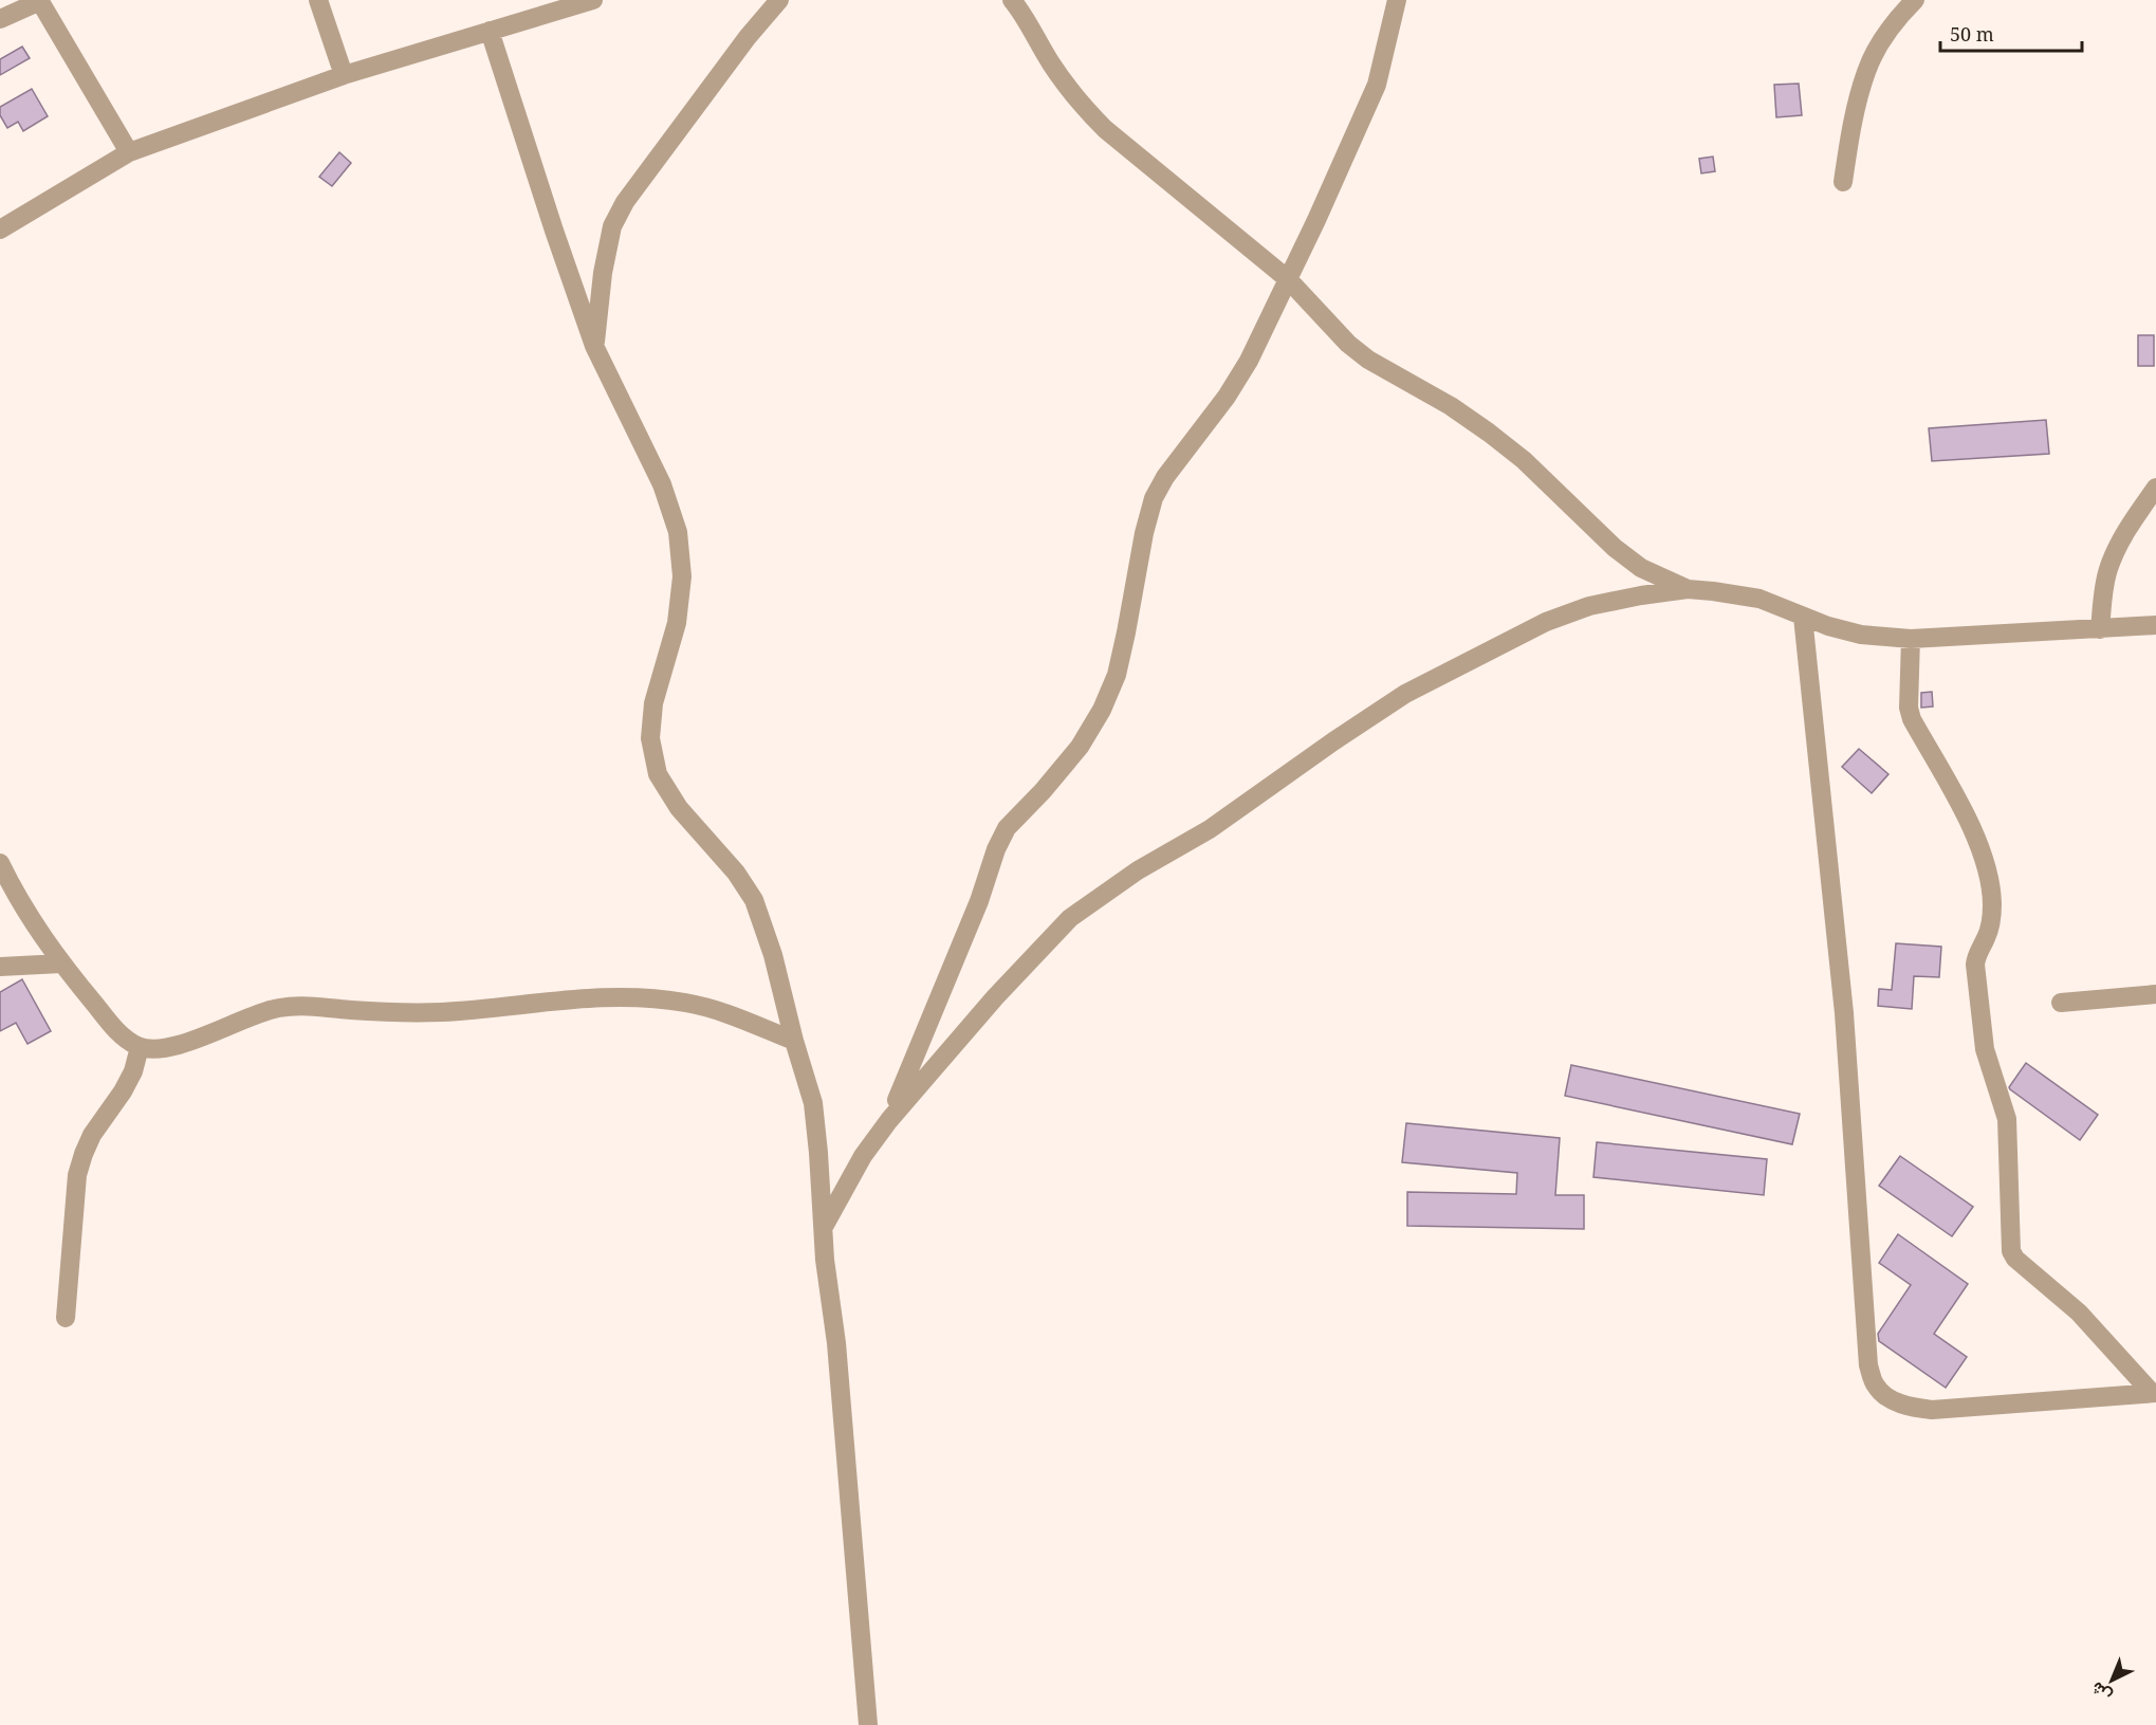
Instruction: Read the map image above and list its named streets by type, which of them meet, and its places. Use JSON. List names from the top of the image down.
{
  "scale_bar": "50 m",
  "north": "bottom left"
}
